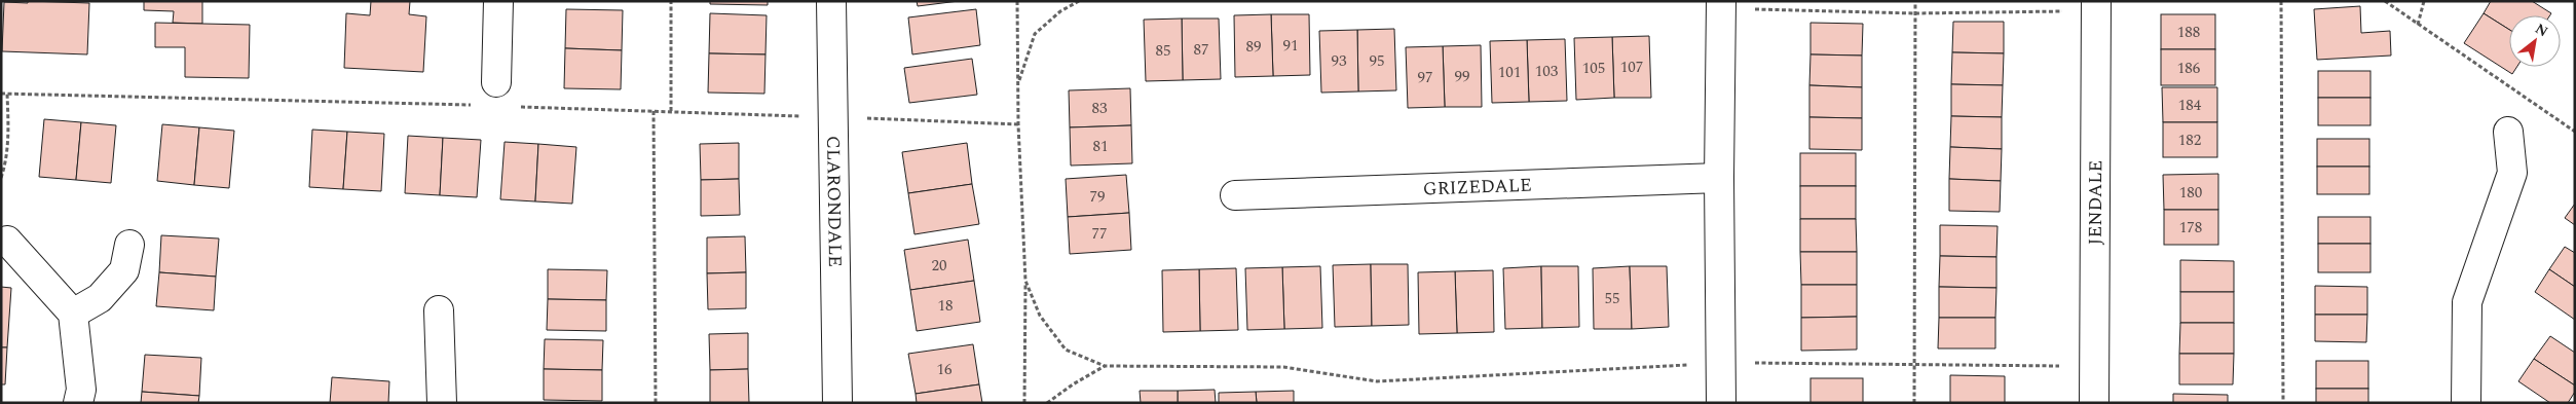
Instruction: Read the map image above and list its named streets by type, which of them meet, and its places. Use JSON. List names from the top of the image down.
{
  "streets": {
    "street": ["GRIZEDALE", "CLARONDALE", "JENDALE"]
  },
  "house_numbers": [
    "188",
    "91",
    "89",
    "87",
    "85",
    "93",
    "95",
    "107",
    "105",
    "186",
    "103",
    "101",
    "99",
    "97",
    "184",
    "83",
    "182",
    "81",
    "180",
    "79",
    "178",
    "77",
    "20",
    "55",
    "18",
    "16"
  ],
  "north": "top right"
}
